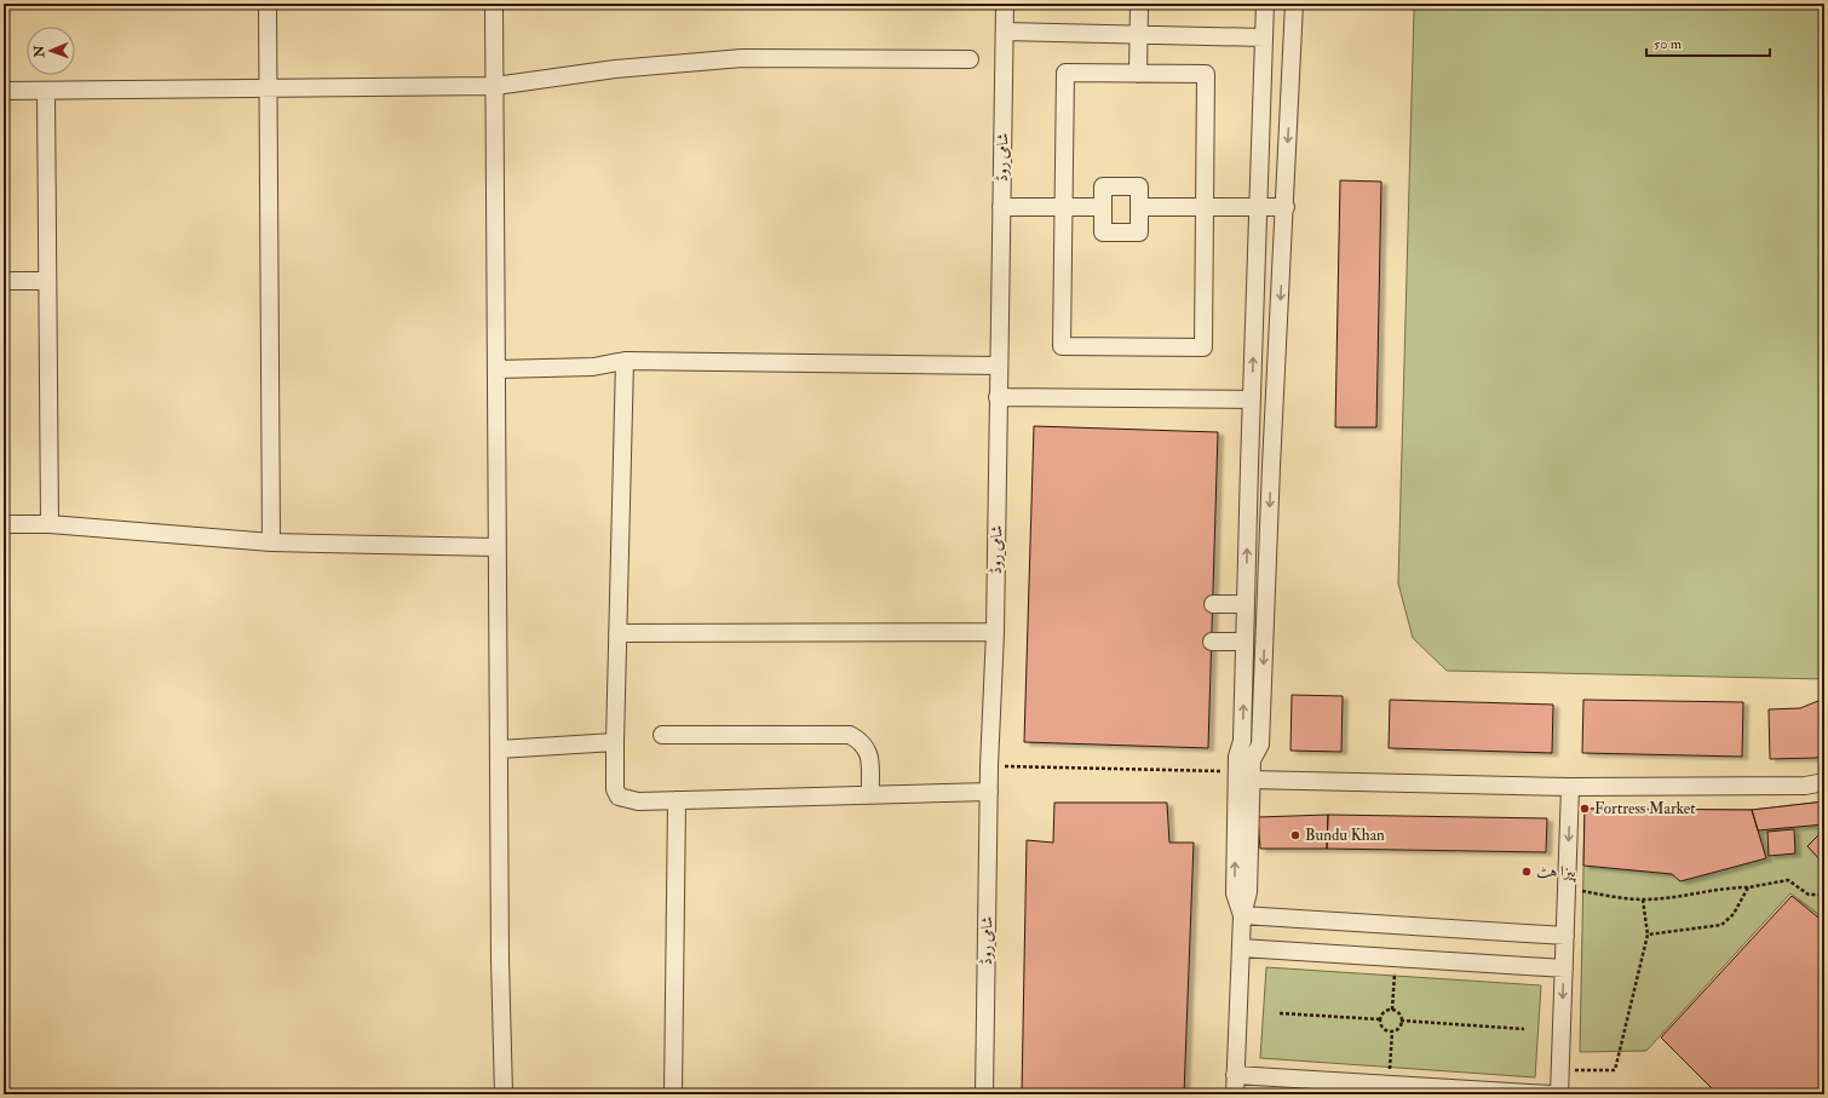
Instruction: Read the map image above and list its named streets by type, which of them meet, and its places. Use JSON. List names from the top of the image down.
{
  "streets": {
    "street": ["شامی روڈ"]
  },
  "places": ["Fortress Market", "Bundu Khan", "پیزا ہٹ"],
  "scale_bar": "50 m",
  "north": "left"
}
